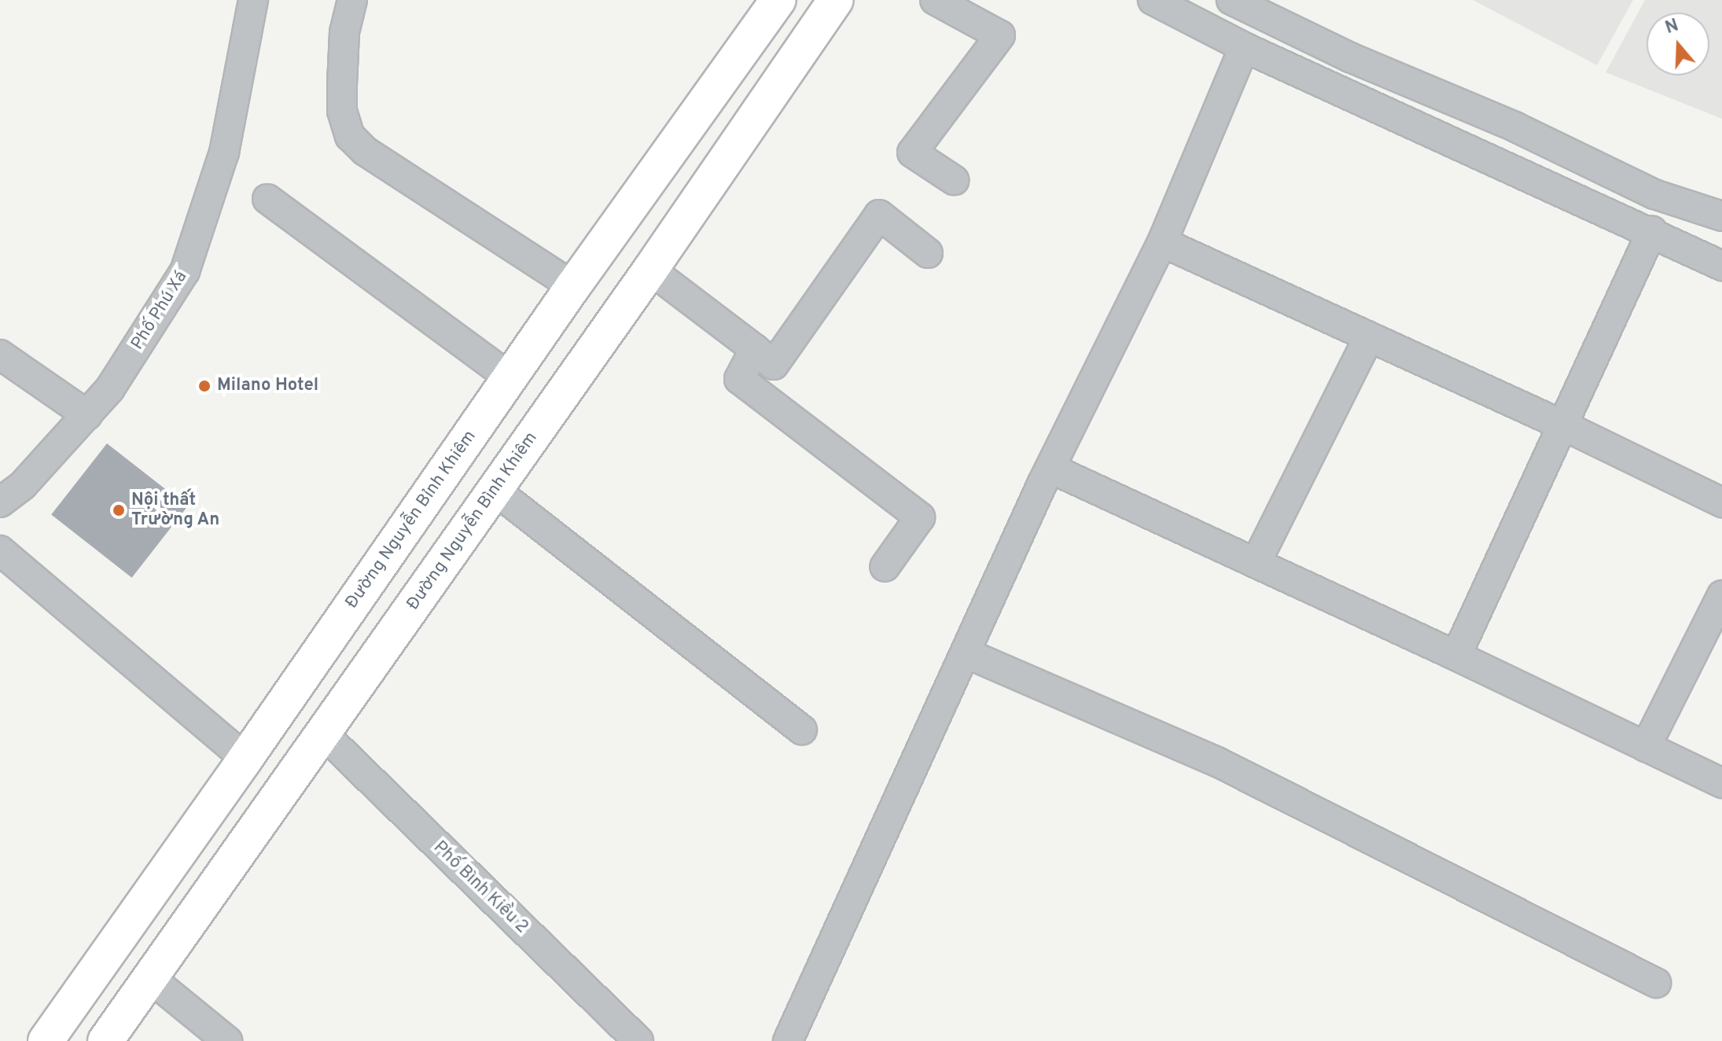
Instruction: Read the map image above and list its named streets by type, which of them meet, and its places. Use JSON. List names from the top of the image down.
{
  "streets": {
    "highway": ["Đường Nguyễn Bỉnh Khiêm", "Đường Nguyễn Bình Khiêm"],
    "street": ["Phố Phú Xá", "Phố Bình Kiều 2"]
  },
  "crossings": [
    ["Đường Nguyễn Bình Khiêm", "Phố Bình Kiều 2"]
  ],
  "places": ["Milano Hotel", "Nội thất Trường An"],
  "north": "top"
}
